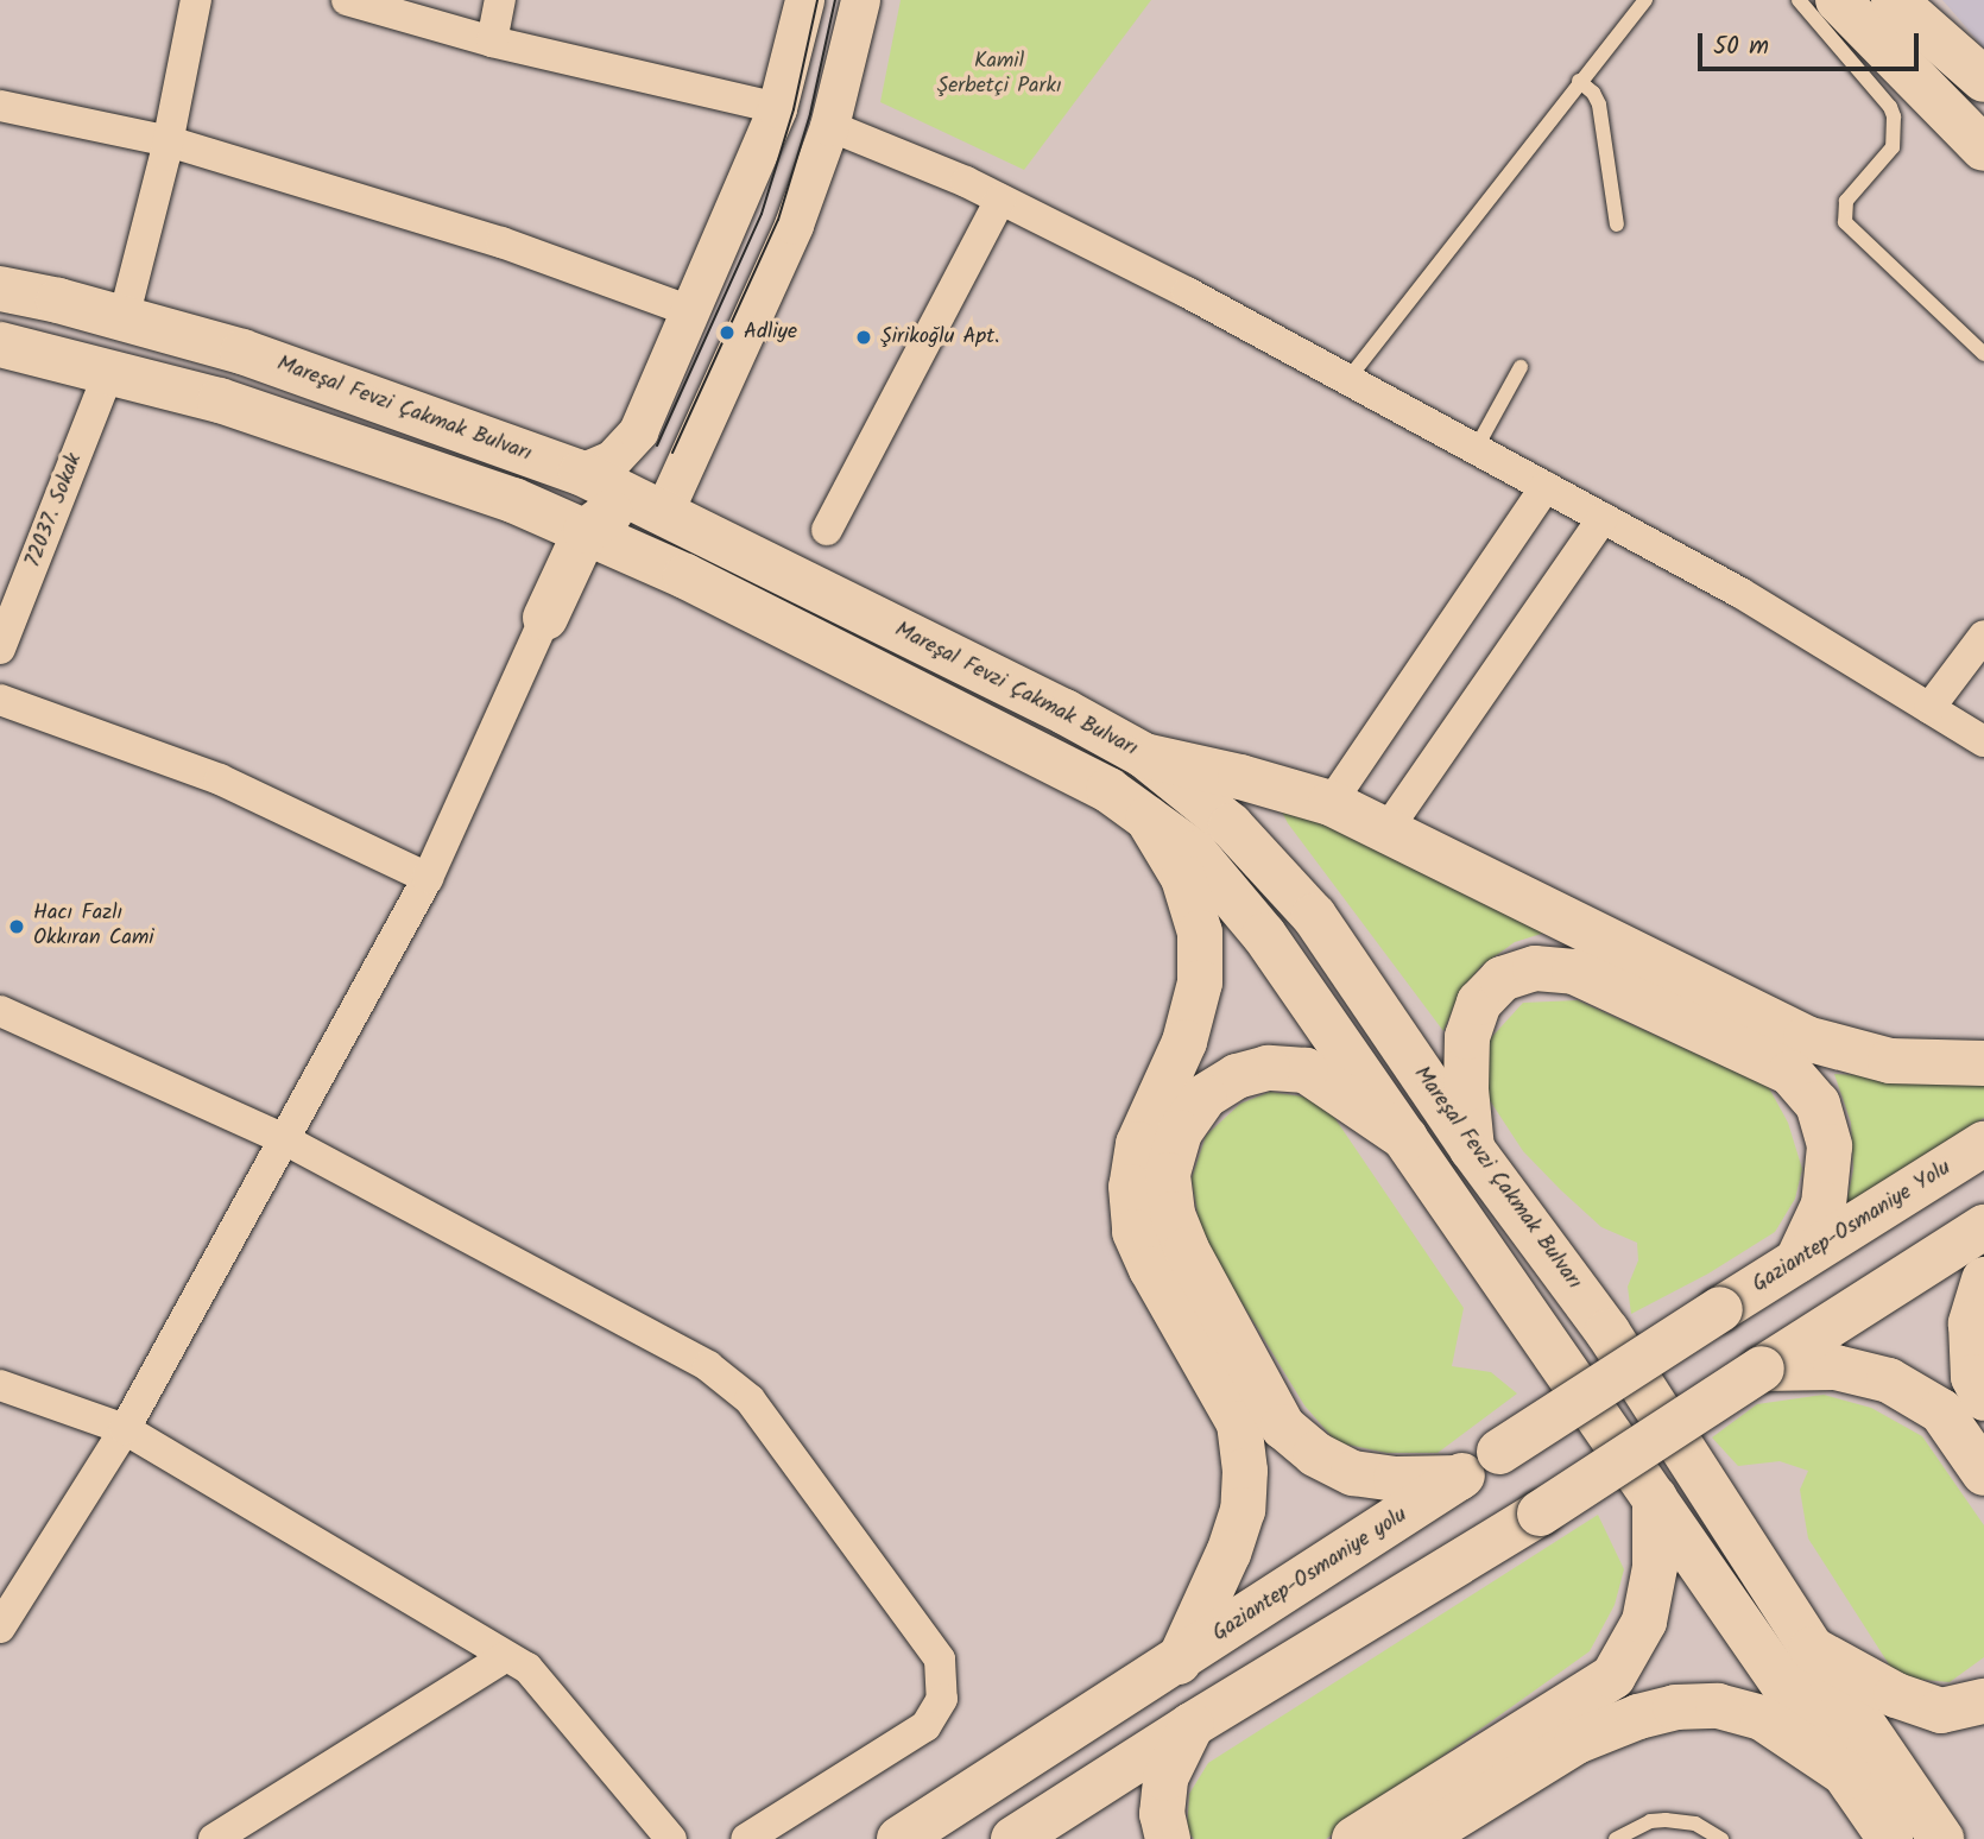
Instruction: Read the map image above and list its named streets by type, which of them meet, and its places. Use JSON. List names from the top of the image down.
{
  "streets": {
    "main road": ["Mareşal Fevzi Çakmak Bulvarı", "Gaziantep-Osmaniye Yolu", "Gaziantep-Osmaniye yolu"],
    "street": ["72037. Sokak"]
  },
  "crossings": [
    ["Gaziantep-Osmaniye Yolu", "Gaziantep-Osmaniye yolu"]
  ],
  "parks": ["Kamil Şerbetçi Parkı"],
  "places": ["Adliye", "Şirikoğlu Apt.", "Hacı Fazlı Okkıran Cami"],
  "scale_bar": "50 m"
}
